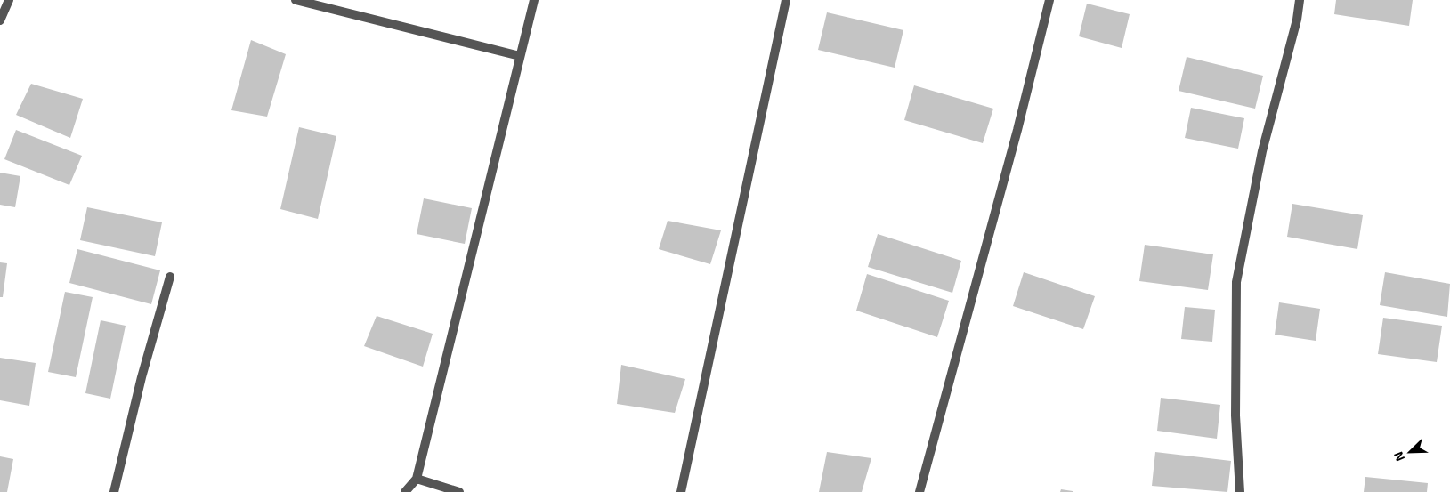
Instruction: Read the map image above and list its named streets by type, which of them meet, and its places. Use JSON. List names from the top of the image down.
{
  "north": "bottom left"
}
